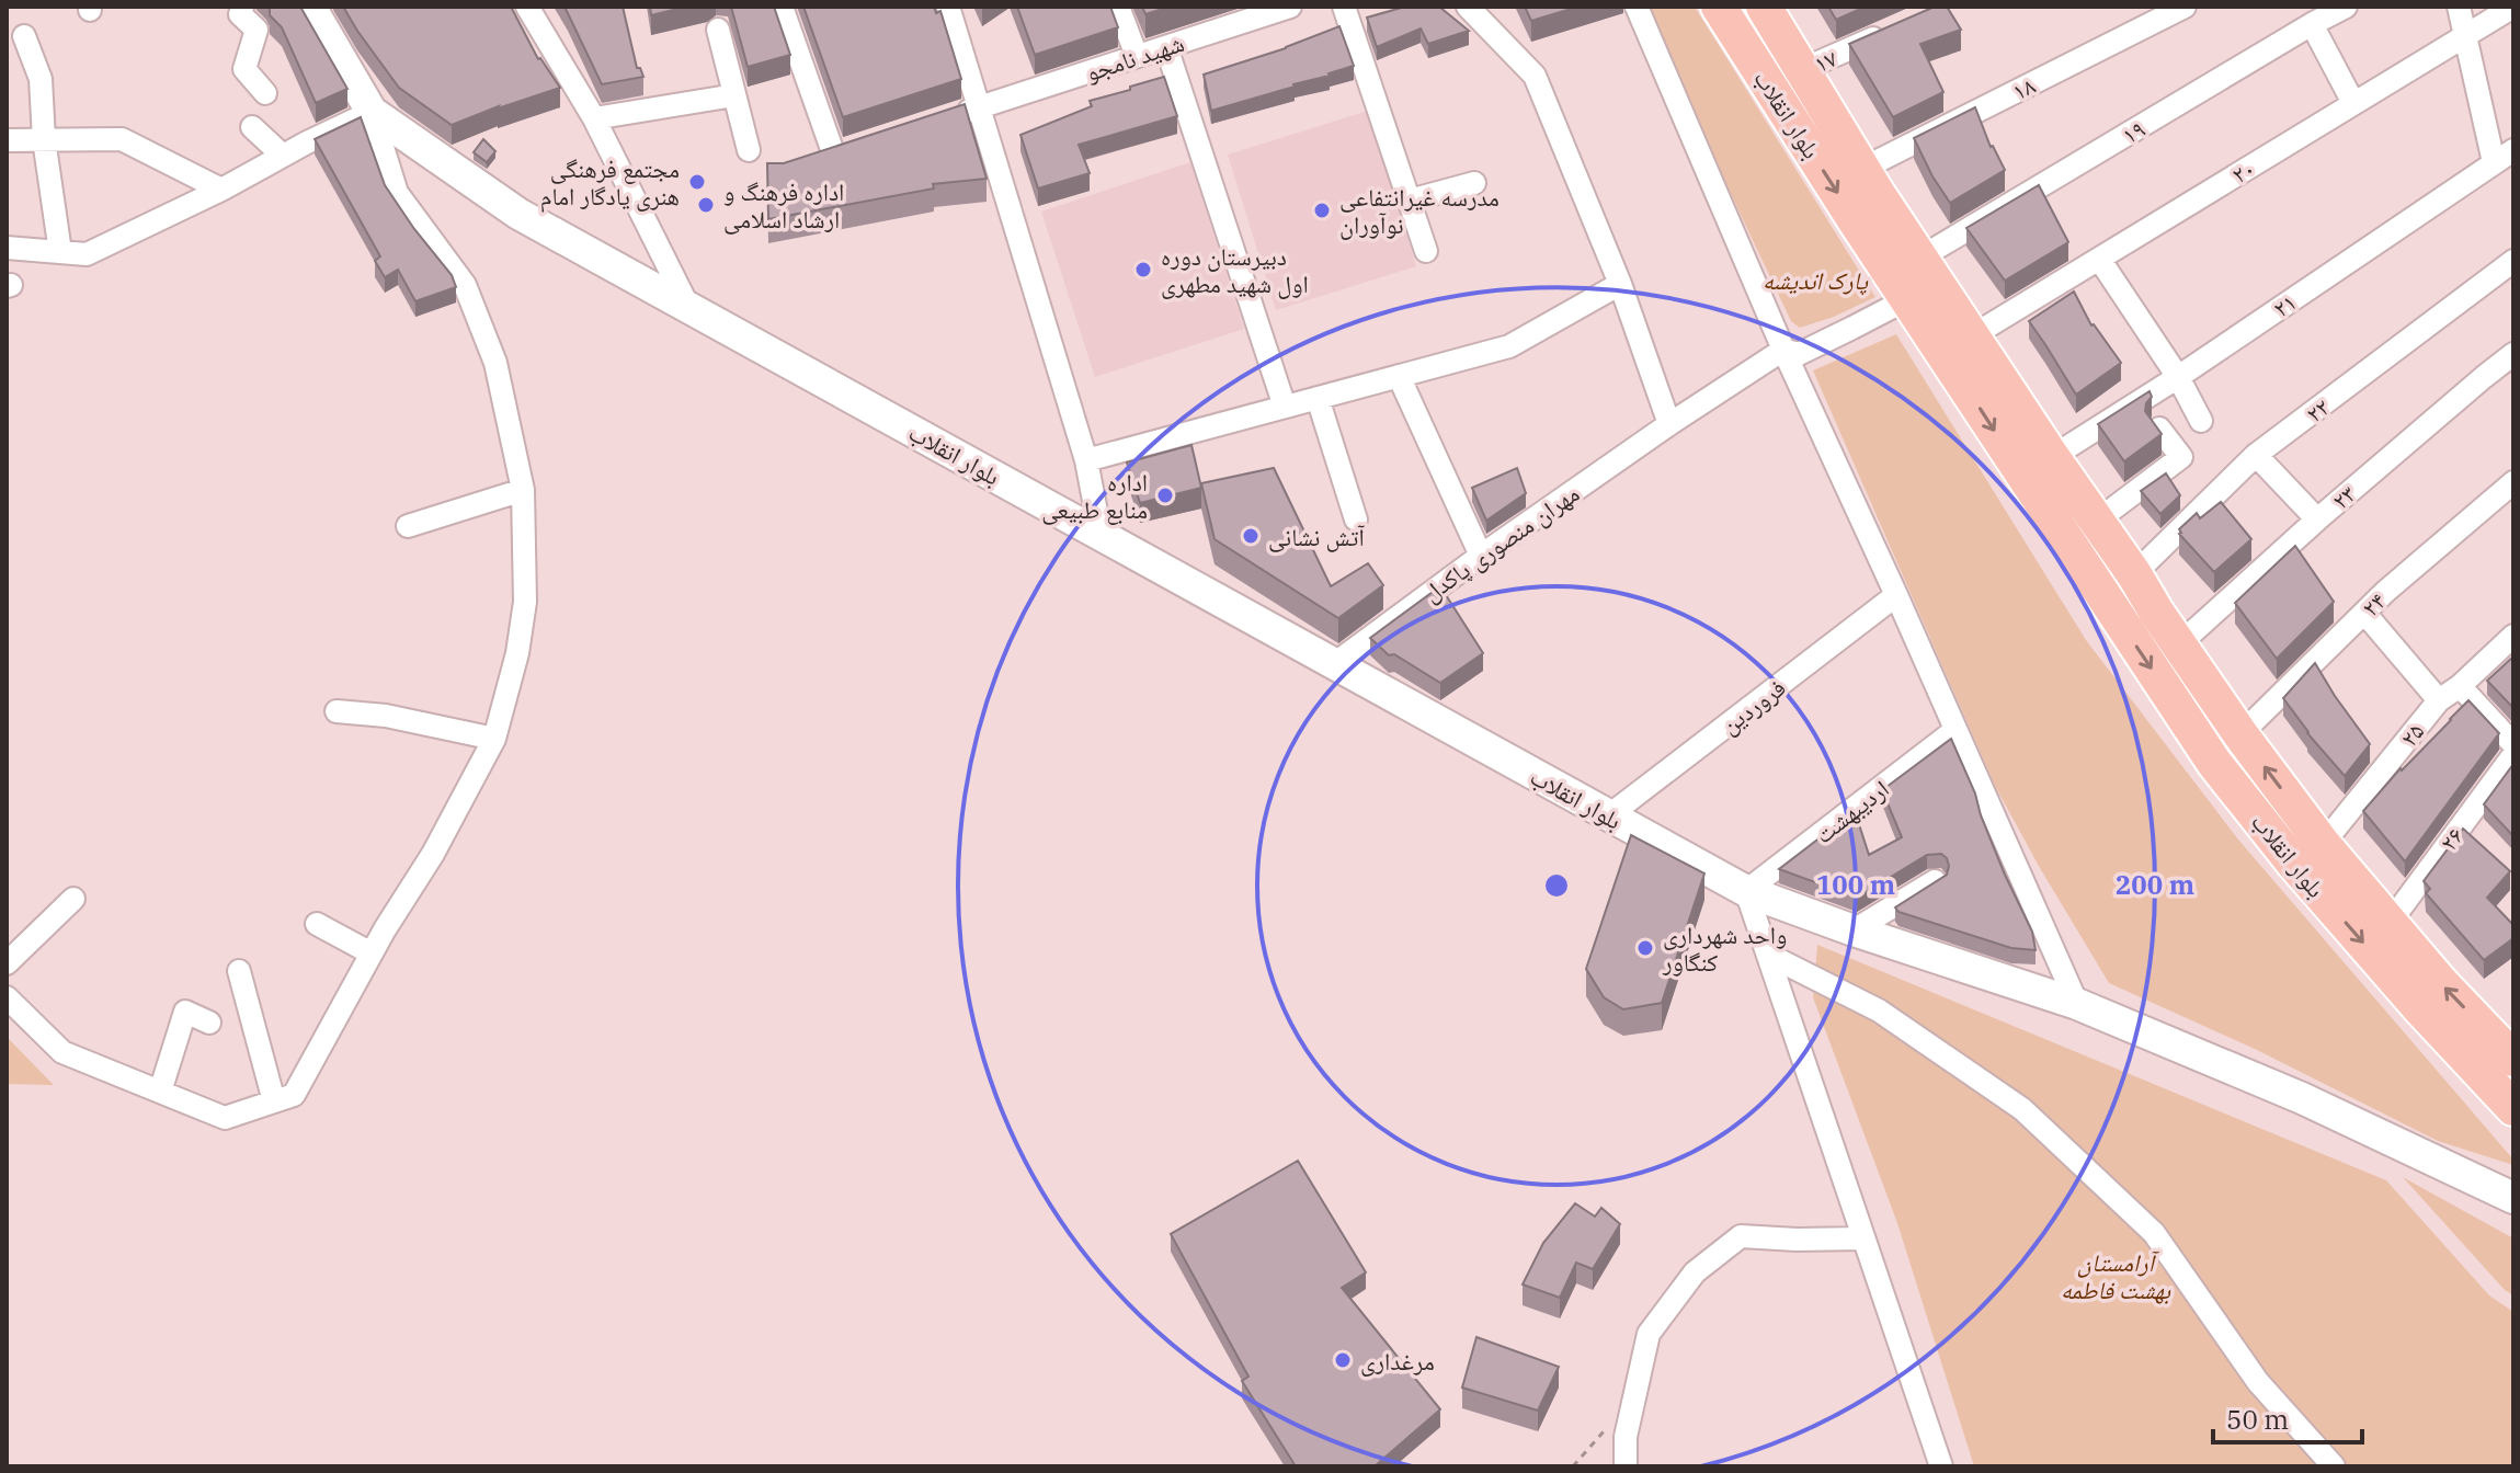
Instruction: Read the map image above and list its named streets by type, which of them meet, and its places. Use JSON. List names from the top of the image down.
{
  "streets": {
    "main road": ["بلوار انقلاب"],
    "street": [
      "شهید نامجو",
      "۱۷",
      "۱۸",
      "۱۹",
      "۲۰",
      "۲۱",
      "۲۲",
      "۲۳",
      "مهران منصوری پاکدل",
      "۲۴",
      "فروردین",
      "۲۵",
      "اردیبهشت",
      "۲۶"
    ]
  },
  "crossings": [
    ["۱۷", "بلوار انقلاب"],
    ["۱۸", "بلوار انقلاب"],
    ["بلوار انقلاب", "۱۹"],
    ["بلوار انقلاب", "۲۰"],
    ["بلوار انقلاب", "۲۱"],
    ["بلوار انقلاب", "۲۲"],
    ["بلوار انقلاب", "۲۳"],
    ["بلوار انقلاب", "مهران منصوری پاکدل"],
    ["بلوار انقلاب", "۲۴"],
    ["بلوار انقلاب", "فروردین"],
    ["بلوار انقلاب", "۲۵"],
    ["بلوار انقلاب", "اردیبهشت"],
    ["بلوار انقلاب", "۲۶"],
    ["۱۹", "مهران منصوری پاکدل"]
  ],
  "parks": ["پارک اندیشه", "آرامستان بهشت فاطمه"],
  "places": [
    "مجتمع فرهنگی هنری یادگار امام",
    "اداره فرهنگ و ارشاد اسلامی",
    "مدرسه غیرانتفاعی نوآوران",
    "دبیرستان دوره اول شهید مطهری",
    "اداره منابع طبیعی",
    "آتش نشانی",
    "واحد شهرداری کنگاور",
    "مرغداری"
  ],
  "scale_bar": "50 m",
  "rings": ["100 m", "200 m"]
}
